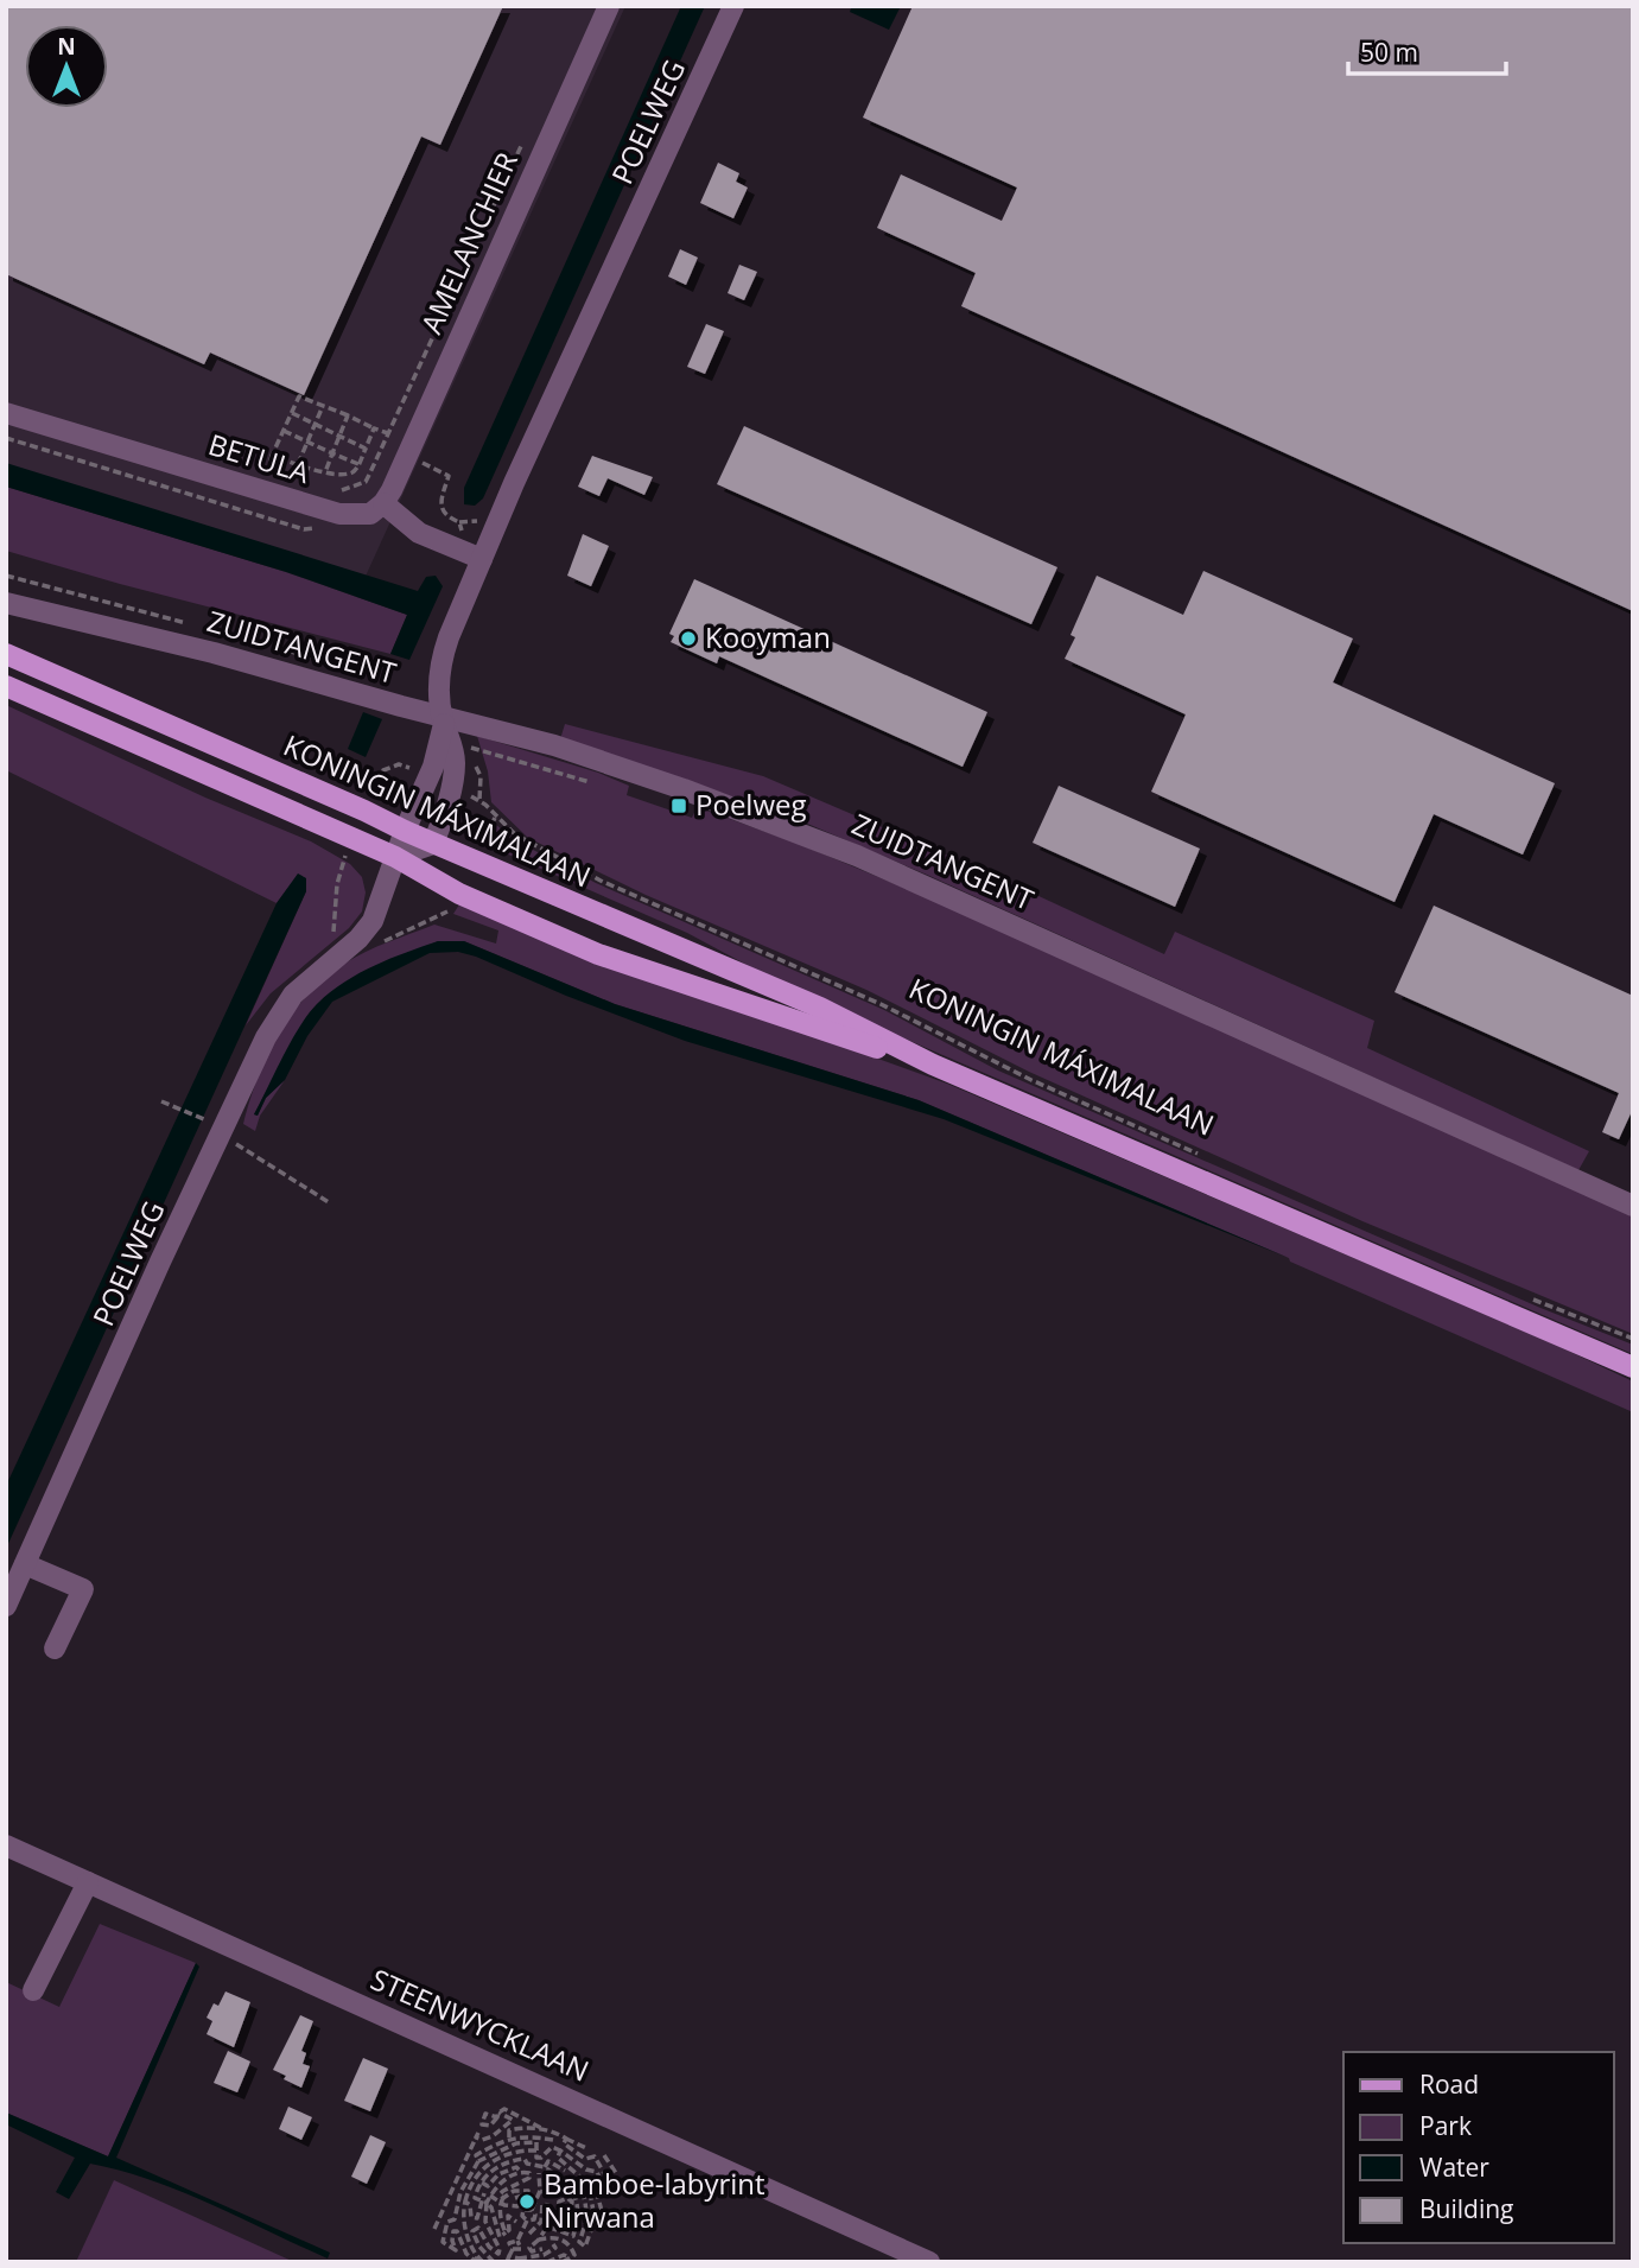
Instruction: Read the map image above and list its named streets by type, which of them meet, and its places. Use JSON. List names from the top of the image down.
{
  "streets": {
    "main road": ["KONINGIN MÁXIMALAAN"],
    "street": [
      "POELWEG",
      "AMELANCHIER",
      "BETULA",
      "ZUIDTANGENT",
      "STEENWYCKLAAN"
    ]
  },
  "crossings": [
    ["POELWEG", "ZUIDTANGENT"],
    ["POELWEG", "KONINGIN MÁXIMALAAN"],
    ["AMELANCHIER", "BETULA"]
  ],
  "places": {
    "other": ["Kooyman", "Bamboe-labyrint Nirwana"],
    "transit": ["Poelweg"]
  },
  "legend": [
    "Road",
    "Park",
    "Water",
    "Building"
  ],
  "scale_bar": "50 m",
  "north": "top"
}
